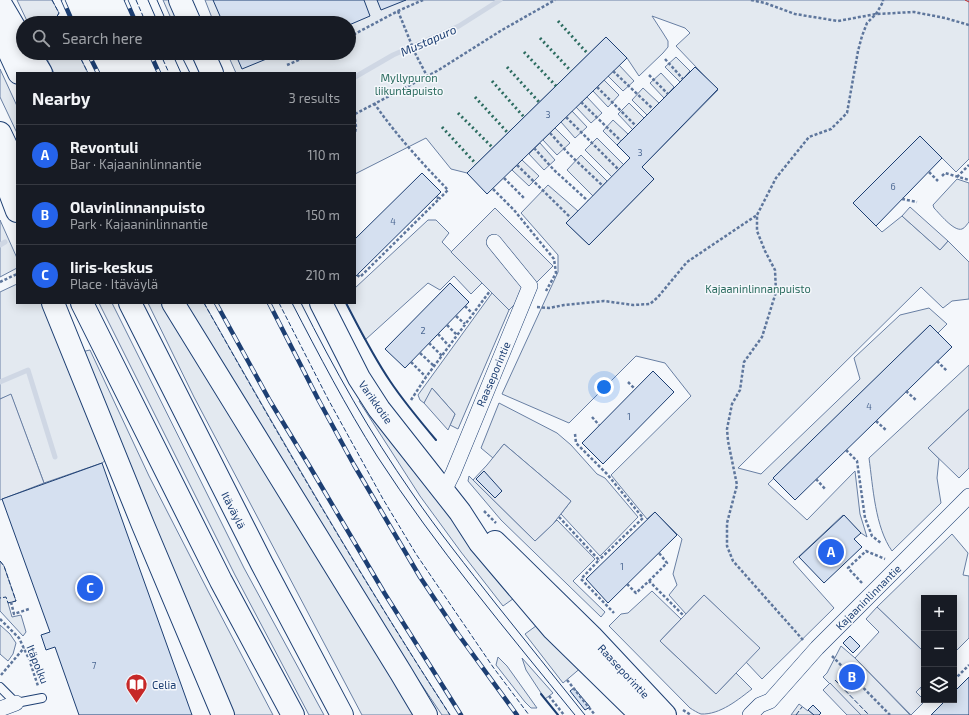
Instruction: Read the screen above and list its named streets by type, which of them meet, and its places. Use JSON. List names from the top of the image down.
{
  "streets": {
    "main road": ["Raaseporintie", "Varikkotie", "Itäväylä"],
    "street": ["Kajaaninlinnantie"],
    "path": ["Itäpolku"]
  },
  "crossings": [
    ["Raaseporintie", "Varikkotie"]
  ],
  "water": ["Mustapuro"],
  "parks": ["Myllypuron liikuntapuisto", "Kajaaninlinnanpuisto"],
  "places": {
    "library": ["Celia"]
  },
  "house_numbers": [
    "3",
    "3",
    "6",
    "4",
    "2",
    "4",
    "1",
    "1",
    "7"
  ],
  "page": {
    "search": "Search here",
    "heading": ["Nearby", "3 results"],
    "list": [
      {
        "mark": "A",
        "name": "Revontuli",
        "note": "Bar · Kajaaninlinnantie",
        "value": "110 m"
      },
      {
        "mark": "B",
        "name": "Olavinlinnanpuisto",
        "note": "Park · Kajaaninlinnantie",
        "value": "150 m"
      },
      {
        "mark": "C",
        "name": "Iiris-keskus",
        "note": "Place · Itäväylä",
        "value": "210 m"
      }
    ],
    "pins": ["A", "C", "B"],
    "map_buttons": ["+", "−"]
  }
}
